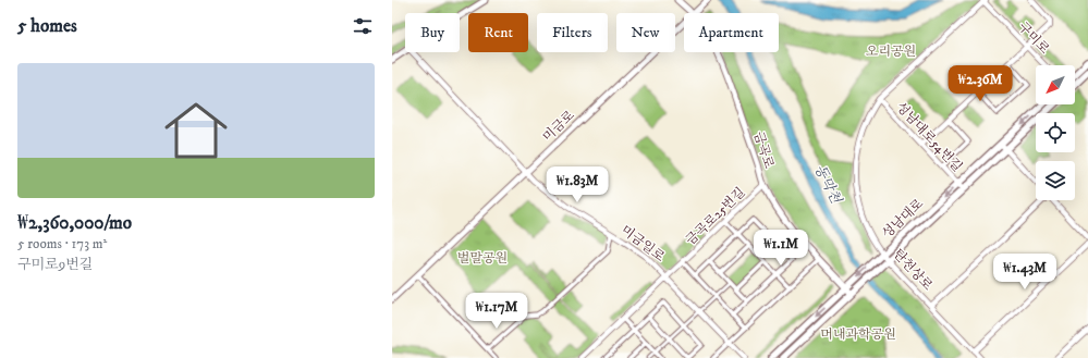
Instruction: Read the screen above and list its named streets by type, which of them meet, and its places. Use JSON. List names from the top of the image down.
{
  "streets": {
    "main road": ["미금로", "금곡로", "성남대로"],
    "street": [
      "구미로",
      "성남대로54번길",
      "금곡로25번길",
      "미금일로",
      "탄천상로"
    ]
  },
  "crossings": [
    ["구미로", "탄천상로"],
    ["미금로", "미금일로"],
    ["성남대로54번길", "성남대로"],
    ["성남대로54번길", "탄천상로"],
    ["금곡로", "금곡로25번길"],
    ["금곡로", "성남대로"],
    ["금곡로25번길", "미금일로"],
    ["성남대로", "탄천상로"]
  ],
  "water": ["동막천"],
  "parks": ["오리공원", "벌말공원", "머내과학공원"],
  "north": "bottom left",
  "page": {
    "heading": "5 homes",
    "chip": [
      "Buy",
      "Rent",
      "Filters",
      "New",
      "Apartment"
    ],
    "list": [
      {
        "name": "₩2,360,000/mo",
        "note": "5 rooms · 173 m² · 구미로9번길"
      }
    ],
    "price": [
      "₩2.36M",
      "₩1.83M",
      "₩1.1M",
      "₩1.43M",
      "₩1.17M"
    ]
  }
}
